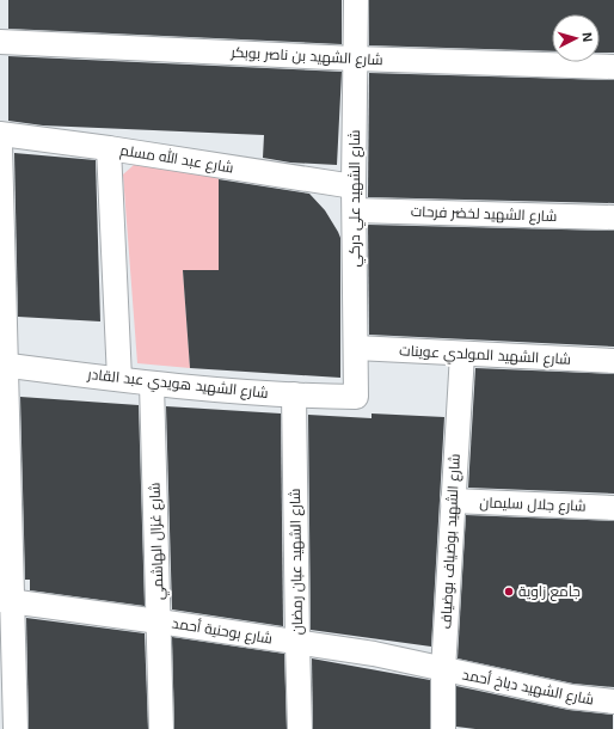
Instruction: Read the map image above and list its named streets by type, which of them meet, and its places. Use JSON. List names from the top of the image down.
{
  "streets": {
    "street": [
      "شارع الشهيد بن ناصر بوبكر",
      "شارع عبد الله مسلم",
      "شارع الشهيد علي دركي",
      "شارع الشهيد لخضر فرحات",
      "شارع الشهيد المولدي عوينات",
      "شارع الشهيد هويدي عبد القادر",
      "شارع جلال سليمان",
      "شارع غزال الهاشمي",
      "شارع الشهيد بوضياف بوضياف",
      "شارع الشهيد عبان رمضان",
      "شارع بوحنية أحمد",
      "شارع الشهيد دباخ أحمد"
    ]
  },
  "crossings": [
    ["شارع الشهيد بن ناصر بوبكر", "شارع الشهيد علي دركي"],
    ["شارع عبد الله مسلم", "شارع الشهيد علي دركي"],
    ["شارع الشهيد علي دركي", "شارع الشهيد لخضر فرحات"],
    ["شارع الشهيد علي دركي", "شارع الشهيد المولدي عوينات"],
    ["شارع الشهيد علي دركي", "شارع الشهيد هويدي عبد القادر"],
    ["شارع الشهيد المولدي عوينات", "شارع الشهيد بوضياف بوضياف"],
    ["شارع الشهيد هويدي عبد القادر", "شارع غزال الهاشمي"],
    ["شارع الشهيد هويدي عبد القادر", "شارع الشهيد عبان رمضان"],
    ["شارع جلال سليمان", "شارع الشهيد بوضياف بوضياف"],
    ["شارع غزال الهاشمي", "شارع بوحنية أحمد"],
    ["شارع الشهيد بوضياف بوضياف", "شارع بوحنية أحمد"],
    ["شارع الشهيد بوضياف بوضياف", "شارع الشهيد دباخ أحمد"],
    ["شارع الشهيد عبان رمضان", "شارع بوحنية أحمد"],
    ["شارع بوحنية أحمد", "شارع الشهيد دباخ أحمد"]
  ],
  "places": ["جامع زاوية"],
  "north": "right"
}
